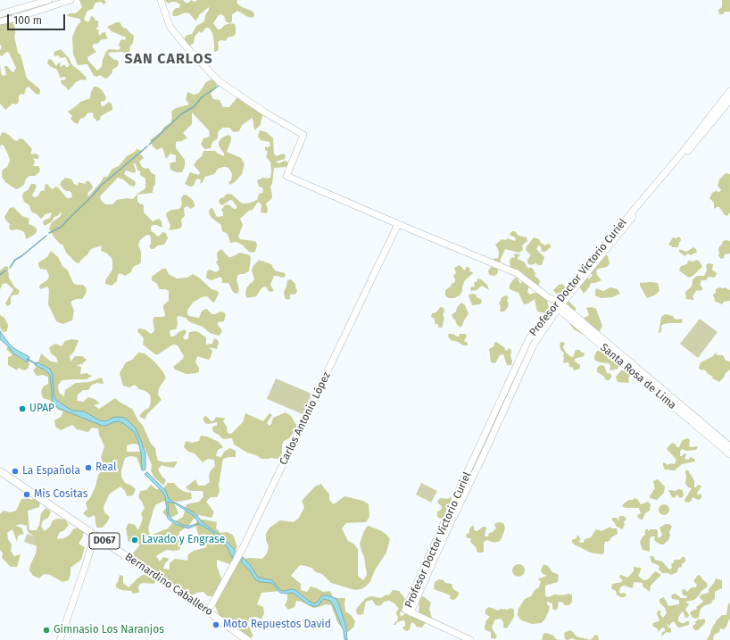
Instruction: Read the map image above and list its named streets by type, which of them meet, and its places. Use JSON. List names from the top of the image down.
{
  "streets": {
    "main road": ["D067", "Bernardino Caballero"],
    "street": ["Profesor Doctor Victorio Curiel", "Santa Rosa de Lima", "Carlos Antonio López"]
  },
  "crossings": [
    ["Profesor Doctor Victorio Curiel", "Santa Rosa de Lima"],
    ["Santa Rosa de Lima", "Carlos Antonio López"],
    ["Carlos Antonio López", "Bernardino Caballero"]
  ],
  "districts": ["SAN CARLOS"],
  "places": [
    "UPAP",
    "Real",
    "La Española",
    "Mis Cositas",
    "Lavado y Engrase",
    "Moto Repuestos David",
    "Gimnasio Los Naranjos"
  ],
  "scale_bar": "100 m"
}
